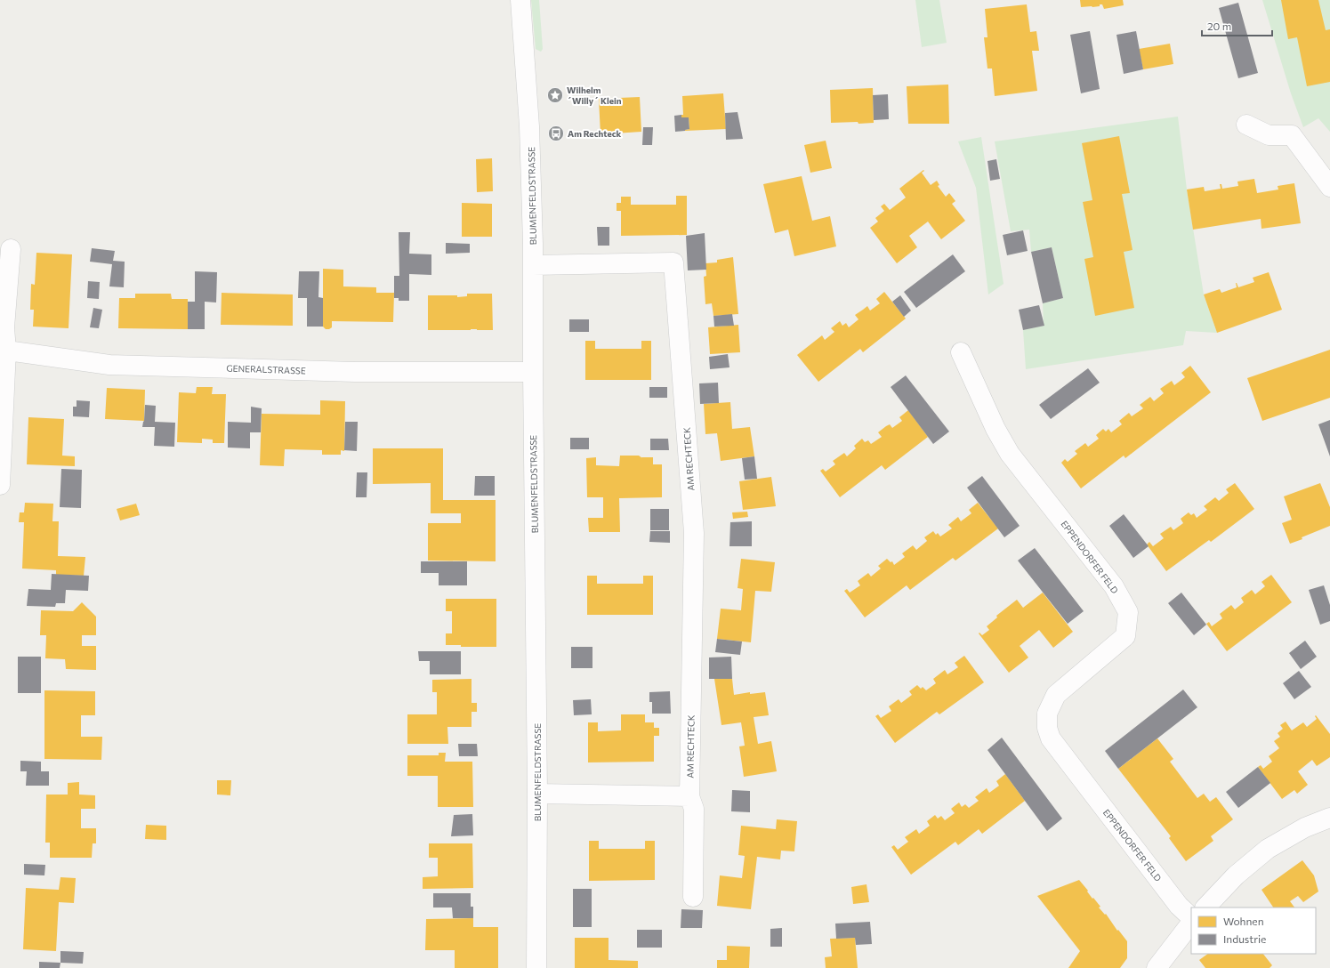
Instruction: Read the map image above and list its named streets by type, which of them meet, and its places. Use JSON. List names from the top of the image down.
{
  "streets": {
    "street": [
      "BLUMENFELDSTRASSE",
      "GENERALSTRASSE",
      "AM RECHTECK",
      "EPPENDORFER FELD"
    ]
  },
  "crossings": [
    ["BLUMENFELDSTRASSE", "GENERALSTRASSE"],
    ["BLUMENFELDSTRASSE", "AM RECHTECK"]
  ],
  "places": {
    "place": ["Wilhelm ´Willy´ Klein"],
    "bus stop": ["Am Rechteck"]
  },
  "legend": ["Wohnen", "Industrie"],
  "scale_bar": "20 m"
}
